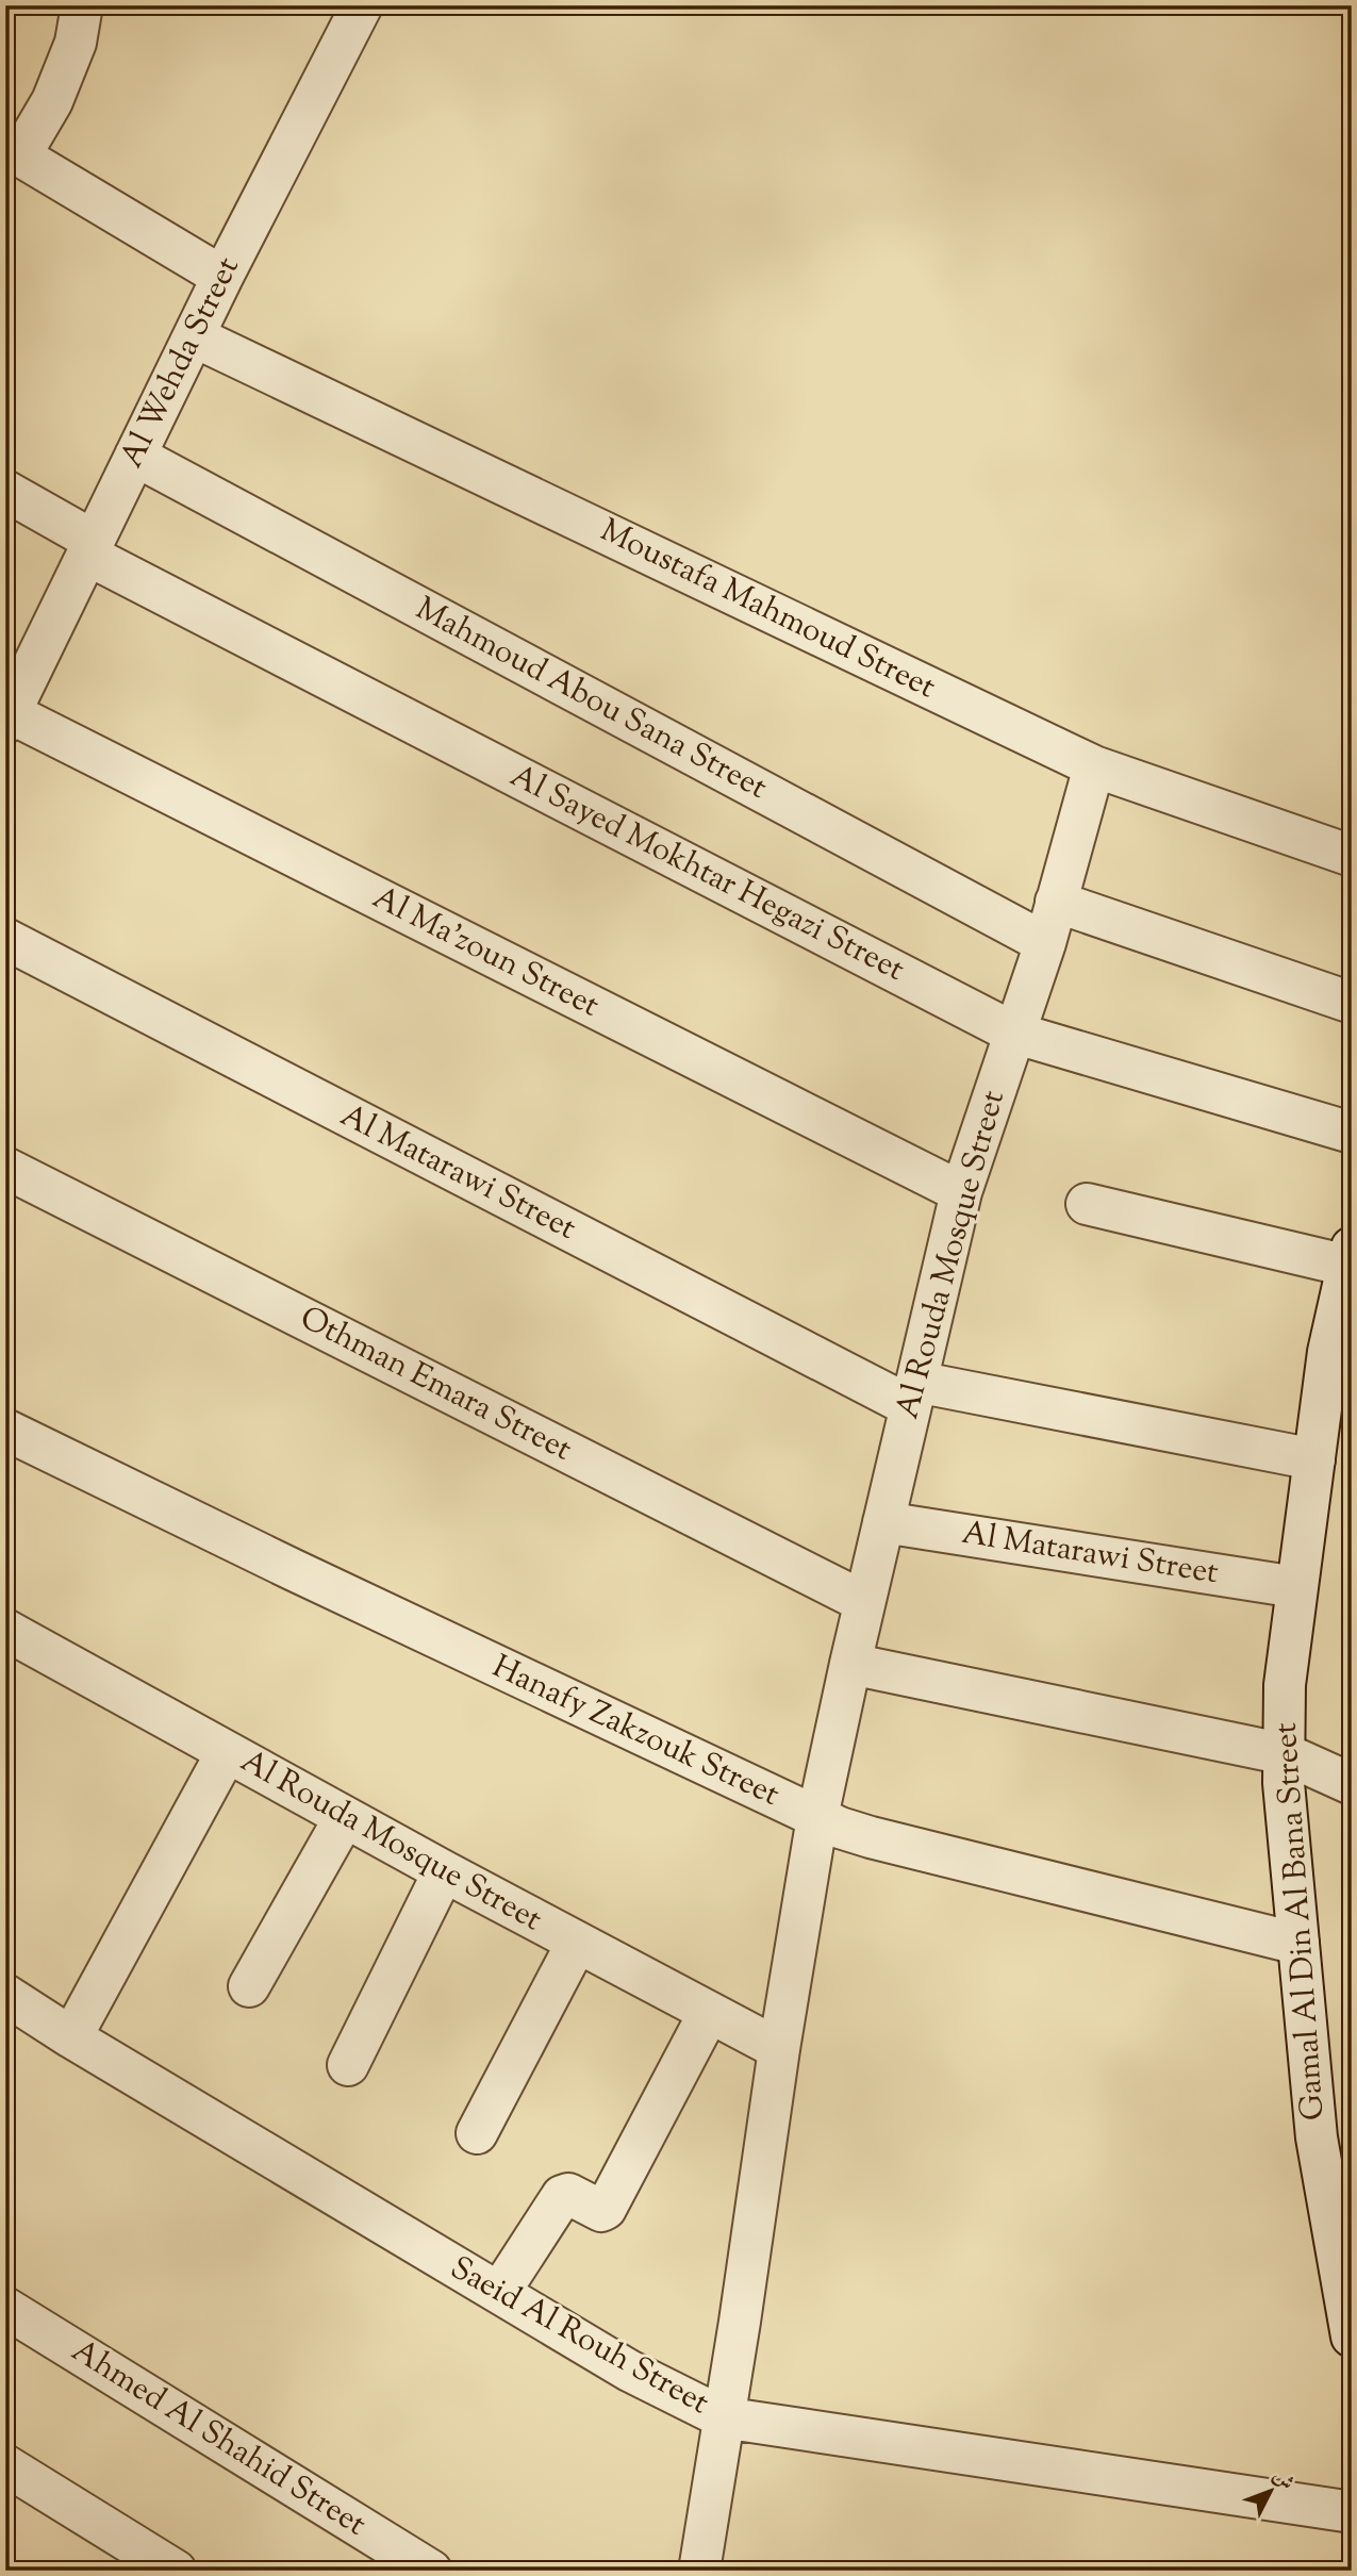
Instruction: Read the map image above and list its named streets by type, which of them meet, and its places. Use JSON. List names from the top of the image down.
{
  "streets": {
    "street": [
      "Al Wehda Street",
      "Moustafa Mahmoud Street",
      "Mahmoud Abou Sana Street",
      "Al Sayed Mokhtar Hegazi Street",
      "Al Ma'zoun Street",
      "Al Matarawi Street",
      "Al Rouda Mosque Street",
      "Othman Emara Street",
      "Hanafy Zakzouk Street",
      "Gamal Al Din Al Bana Street",
      "Saeid Al Rouh Street",
      "Ahmed Al Shahid Street"
    ]
  },
  "crossings": [
    ["Al Wehda Street", "Moustafa Mahmoud Street"],
    ["Al Wehda Street", "Mahmoud Abou Sana Street"],
    ["Al Wehda Street", "Al Sayed Mokhtar Hegazi Street"],
    ["Al Wehda Street", "Al Ma'zoun Street"],
    ["Moustafa Mahmoud Street", "Al Rouda Mosque Street"],
    ["Mahmoud Abou Sana Street", "Al Rouda Mosque Street"],
    ["Al Sayed Mokhtar Hegazi Street", "Al Rouda Mosque Street"],
    ["Al Ma'zoun Street", "Al Rouda Mosque Street"],
    ["Al Matarawi Street", "Al Rouda Mosque Street"],
    ["Al Matarawi Street", "Gamal Al Din Al Bana Street"],
    ["Al Rouda Mosque Street", "Othman Emara Street"],
    ["Al Rouda Mosque Street", "Hanafy Zakzouk Street"],
    ["Al Rouda Mosque Street", "Saeid Al Rouh Street"],
    ["Hanafy Zakzouk Street", "Gamal Al Din Al Bana Street"]
  ],
  "north": "top right"
}
